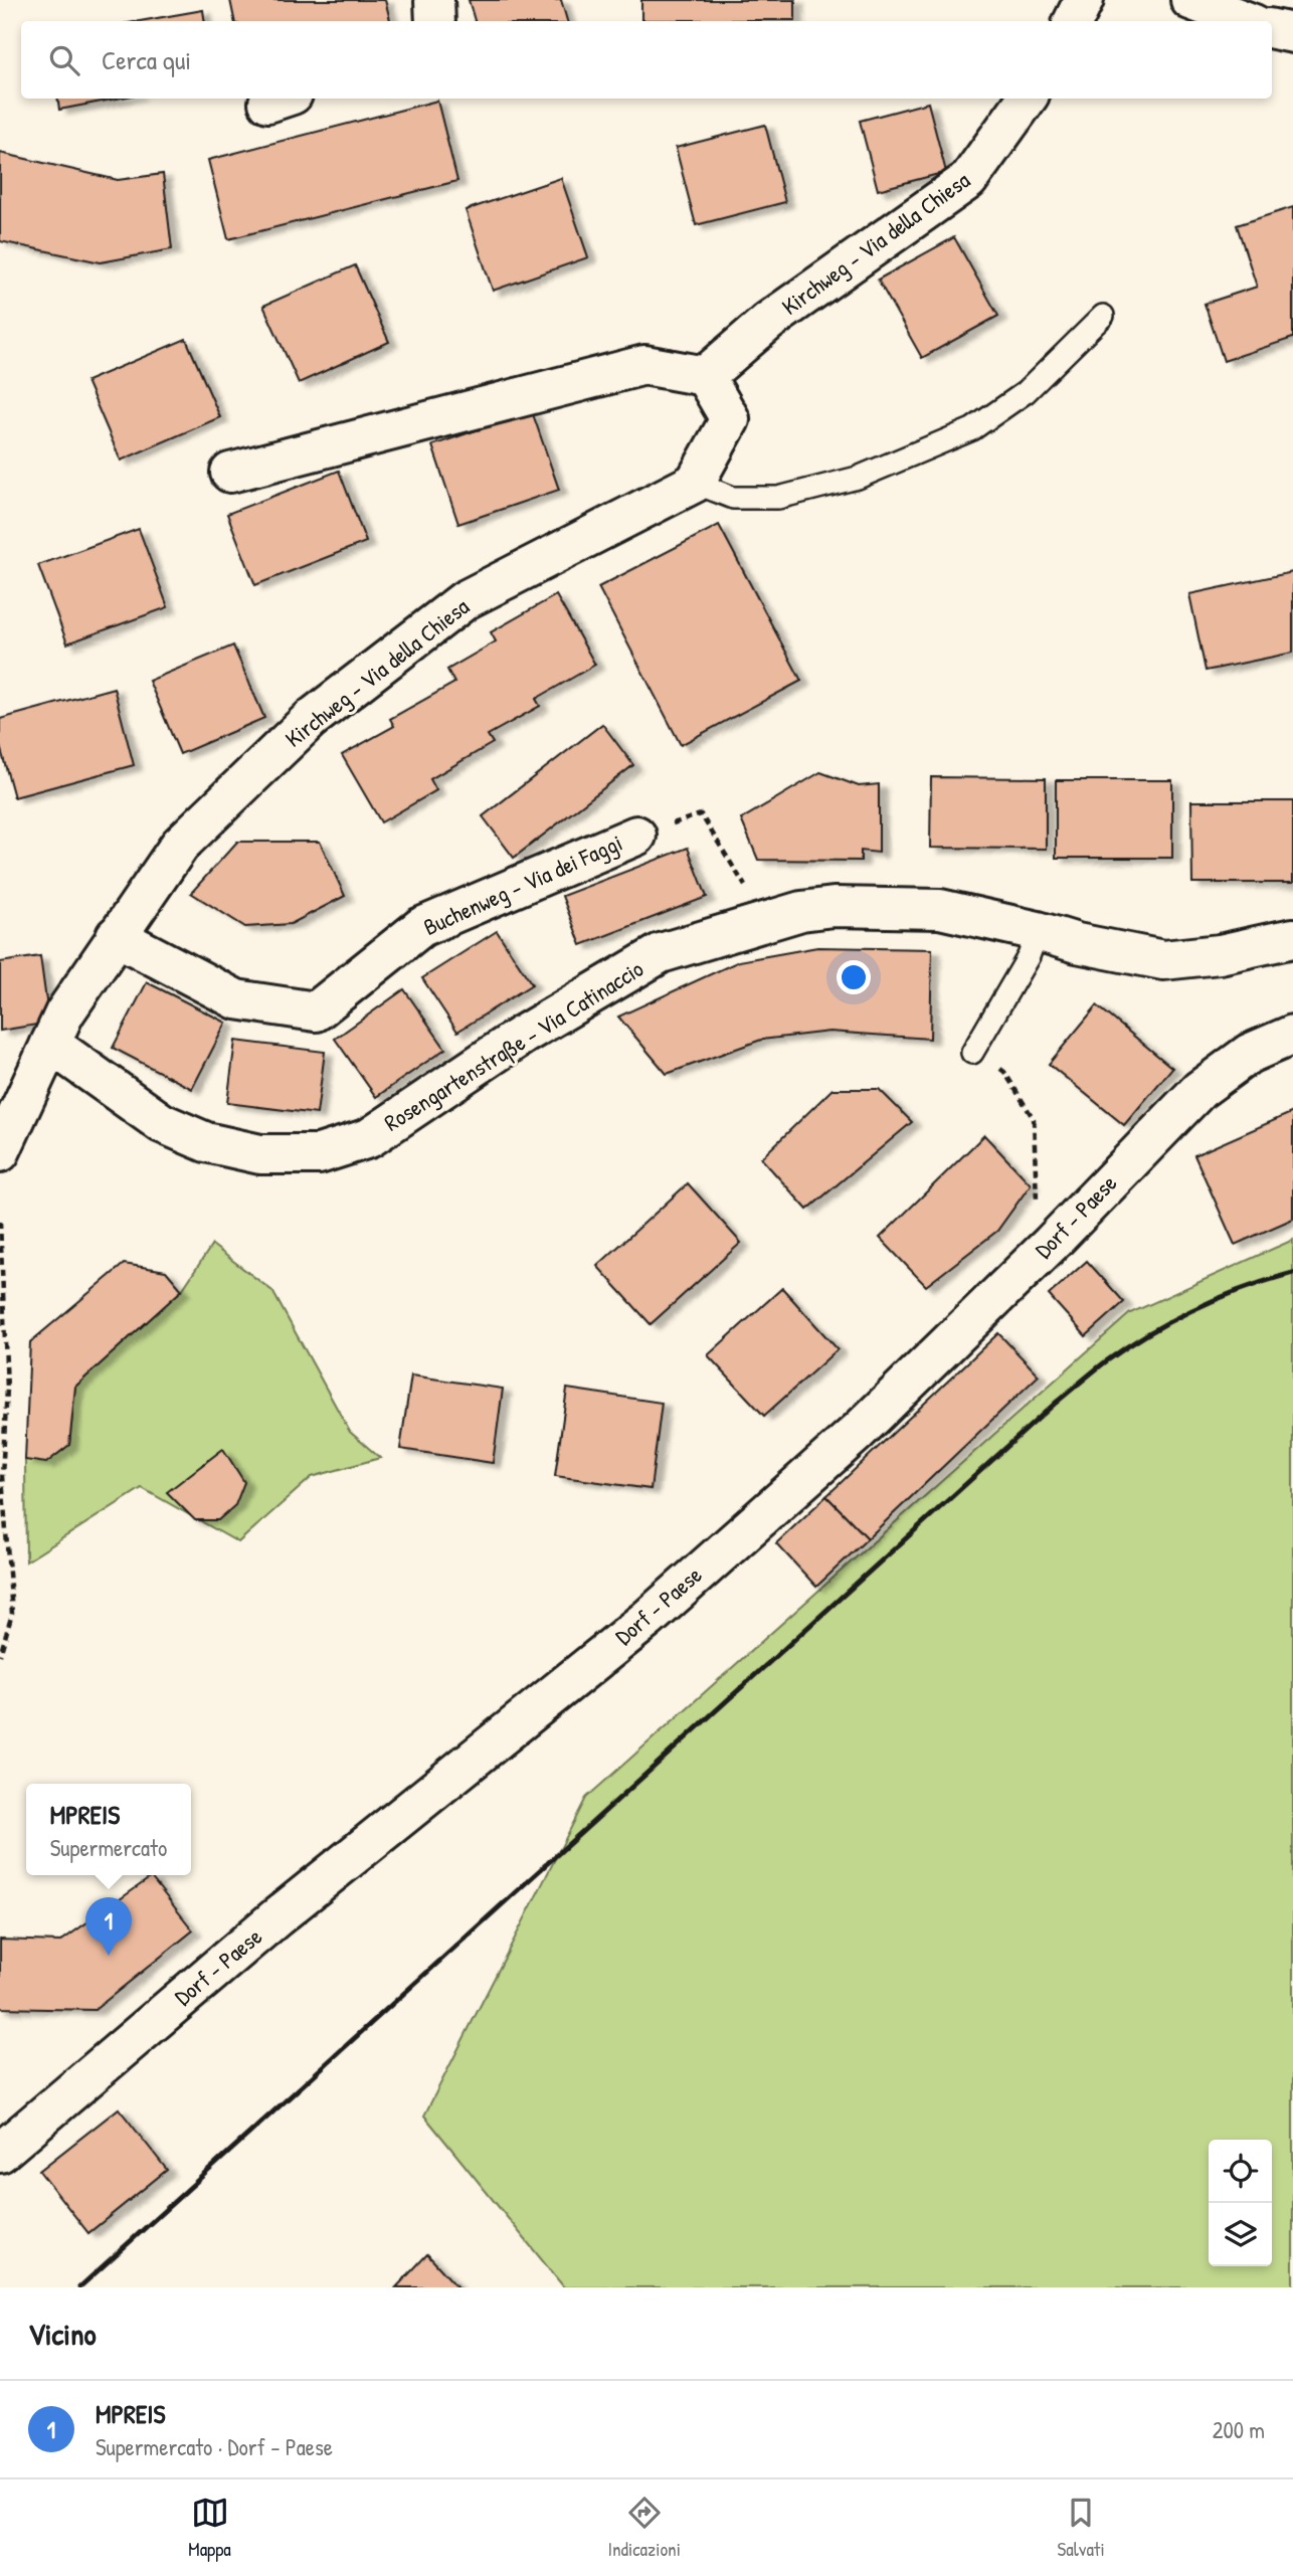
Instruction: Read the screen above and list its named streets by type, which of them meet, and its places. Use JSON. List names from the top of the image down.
{
  "streets": {
    "street": [
      "Kirchweg - Via della Chiesa",
      "Buchenweg - Via dei Faggi",
      "Rosengartenstraße - Via Catinaccio",
      "Dorf - Paese"
    ]
  },
  "crossings": [
    ["Kirchweg - Via della Chiesa", "Buchenweg - Via dei Faggi"],
    ["Kirchweg - Via della Chiesa", "Rosengartenstraße - Via Catinaccio"]
  ],
  "page": {
    "search": "Cerca qui",
    "popup": ["MPREIS", "Supermercato"],
    "pins": "1",
    "heading": "Vicino",
    "list": [
      {
        "mark": "1",
        "name": "MPREIS",
        "note": "Supermercato · Dorf - Paese",
        "value": "200 m"
      }
    ],
    "nav": ["Mappa", "Indicazioni", "Salvati"]
  }
}
